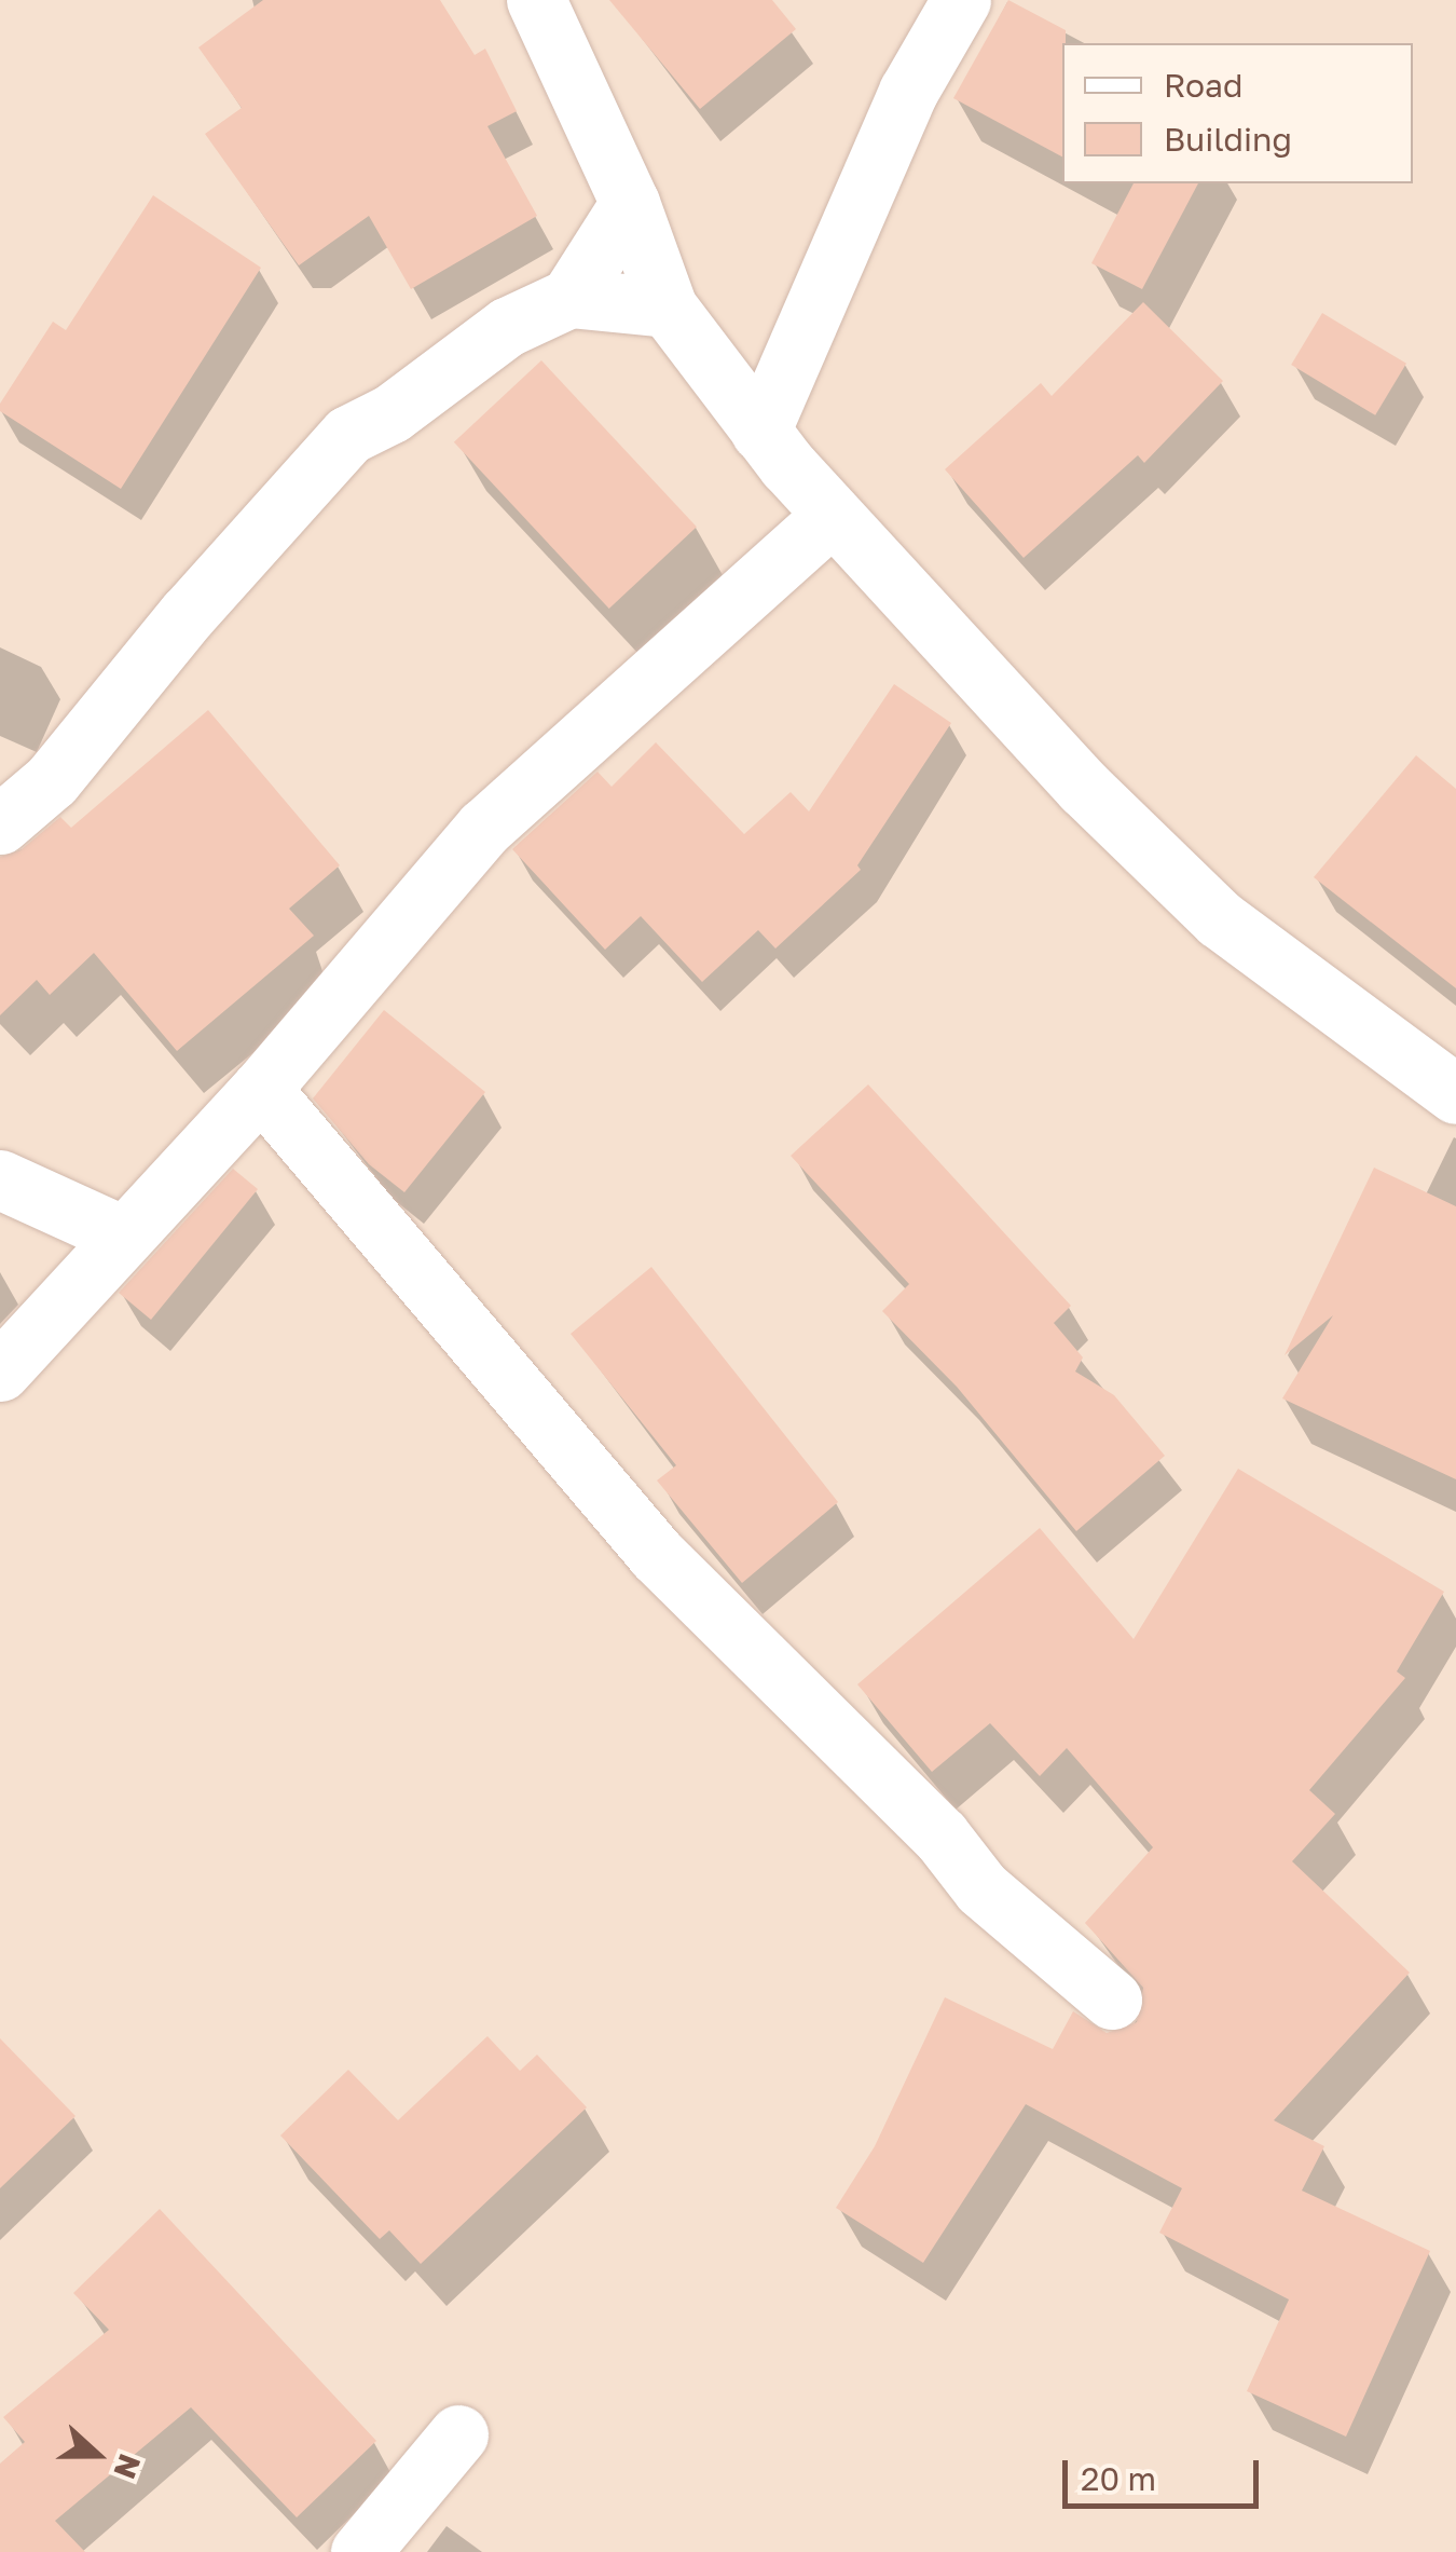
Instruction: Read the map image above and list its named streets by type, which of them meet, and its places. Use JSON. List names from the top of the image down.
{
  "legend": ["Road", "Building"],
  "scale_bar": "20 m",
  "north": "right"
}
